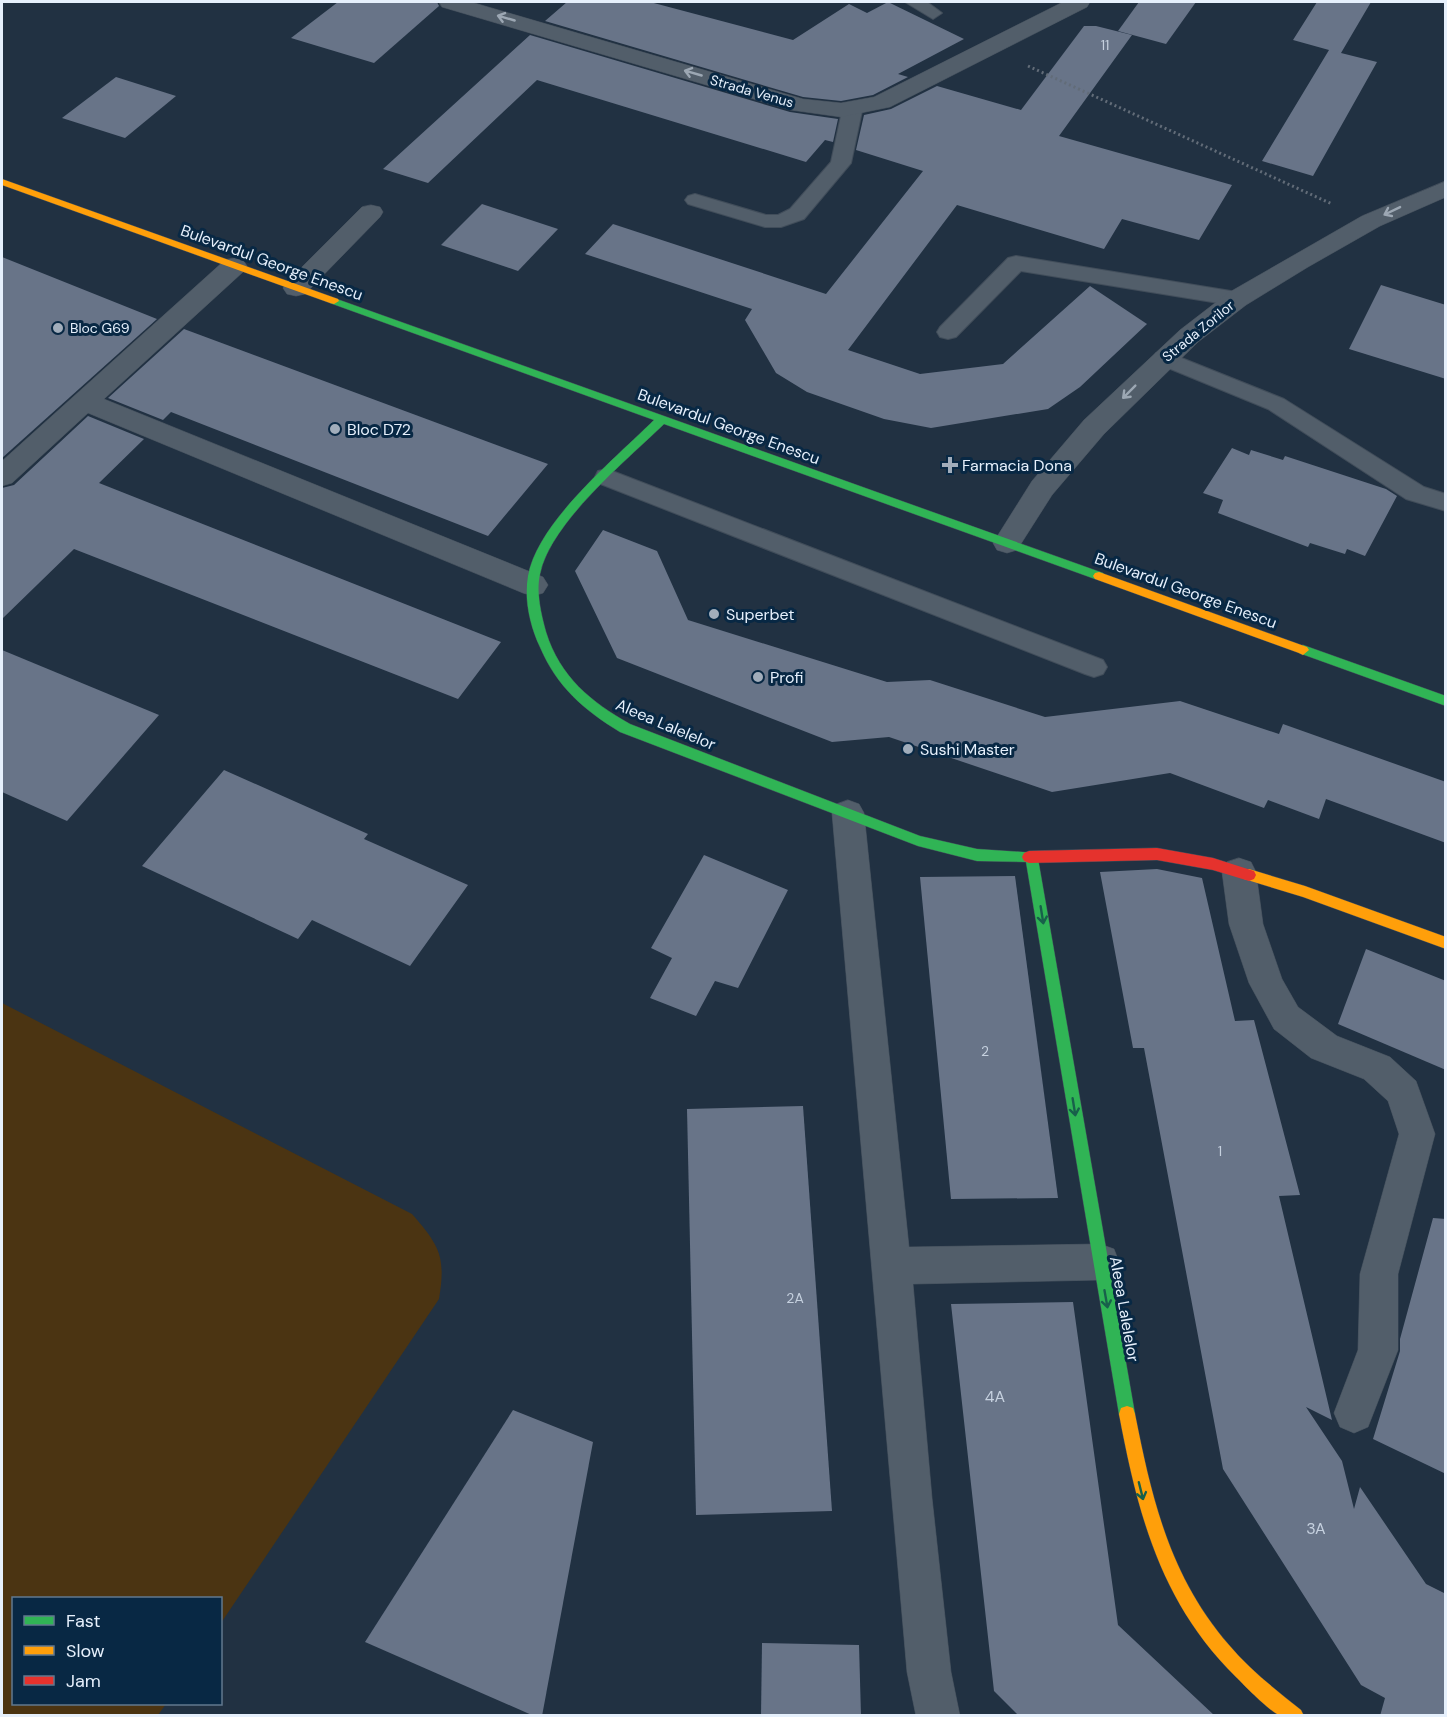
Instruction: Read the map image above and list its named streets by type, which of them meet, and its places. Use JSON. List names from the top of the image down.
{
  "streets": {
    "street": [
      "Strada Venus",
      "Bulevardul George Enescu",
      "Strada Zorilor",
      "Aleea Lalelelor"
    ]
  },
  "crossings": [
    ["Bulevardul George Enescu", "Strada Zorilor"],
    ["Bulevardul George Enescu", "Aleea Lalelelor"]
  ],
  "one_way": ["Strada Venus", "Strada Zorilor", "Aleea Lalelelor"],
  "places": {
    "other": [
      "Bloc G69",
      "Bloc D72",
      "Superbet",
      "Profi",
      "Sushi Master"
    ],
    "health": ["Farmacia Dona"]
  },
  "house_numbers": [
    "11",
    "2",
    "1",
    "2A",
    "4A",
    "3A"
  ],
  "legend": ["Fast", "Slow", "Jam"]
}
